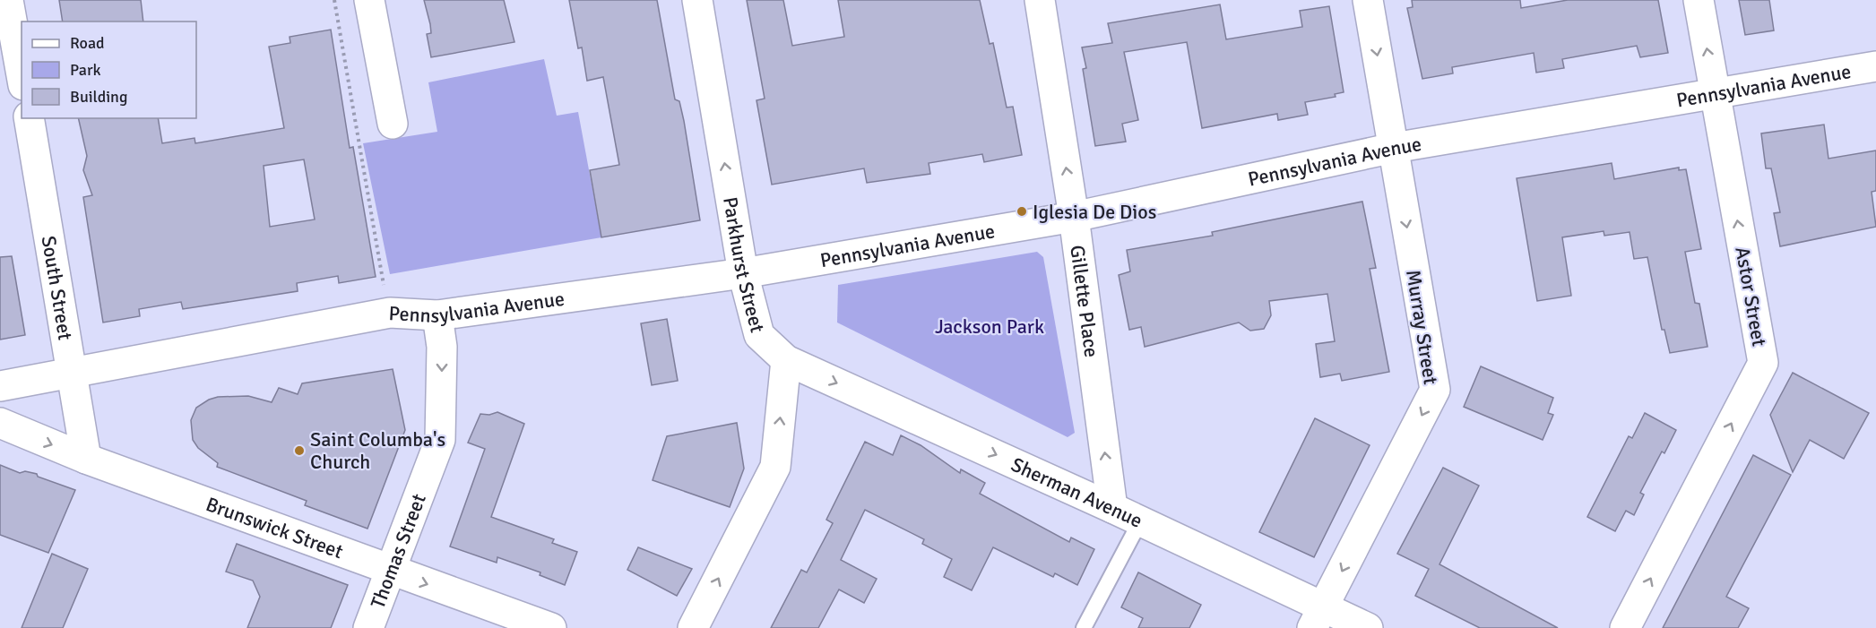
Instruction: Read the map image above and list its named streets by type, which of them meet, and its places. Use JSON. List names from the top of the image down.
{
  "streets": {
    "street": [
      "Pennsylvania Avenue",
      "Parkhurst Street",
      "South Street",
      "Astor Street",
      "Gillette Place",
      "Murray Street",
      "Sherman Avenue",
      "Brunswick Street",
      "Thomas Street"
    ]
  },
  "crossings": [
    ["Pennsylvania Avenue", "Parkhurst Street"],
    ["Pennsylvania Avenue", "South Street"],
    ["Pennsylvania Avenue", "Astor Street"],
    ["Pennsylvania Avenue", "Gillette Place"],
    ["Pennsylvania Avenue", "Murray Street"],
    ["Pennsylvania Avenue", "Thomas Street"],
    ["Parkhurst Street", "Sherman Avenue"],
    ["South Street", "Brunswick Street"],
    ["Gillette Place", "Sherman Avenue"],
    ["Murray Street", "Sherman Avenue"],
    ["Brunswick Street", "Thomas Street"]
  ],
  "one_way": [
    "Parkhurst Street",
    "Astor Street",
    "Gillette Place",
    "Murray Street",
    "Sherman Avenue",
    "Brunswick Street",
    "Thomas Street"
  ],
  "parks": ["Jackson Park"],
  "places": ["Iglesia De Dios", "Saint Columba's Church"],
  "legend": ["Road", "Park", "Building"]
}
